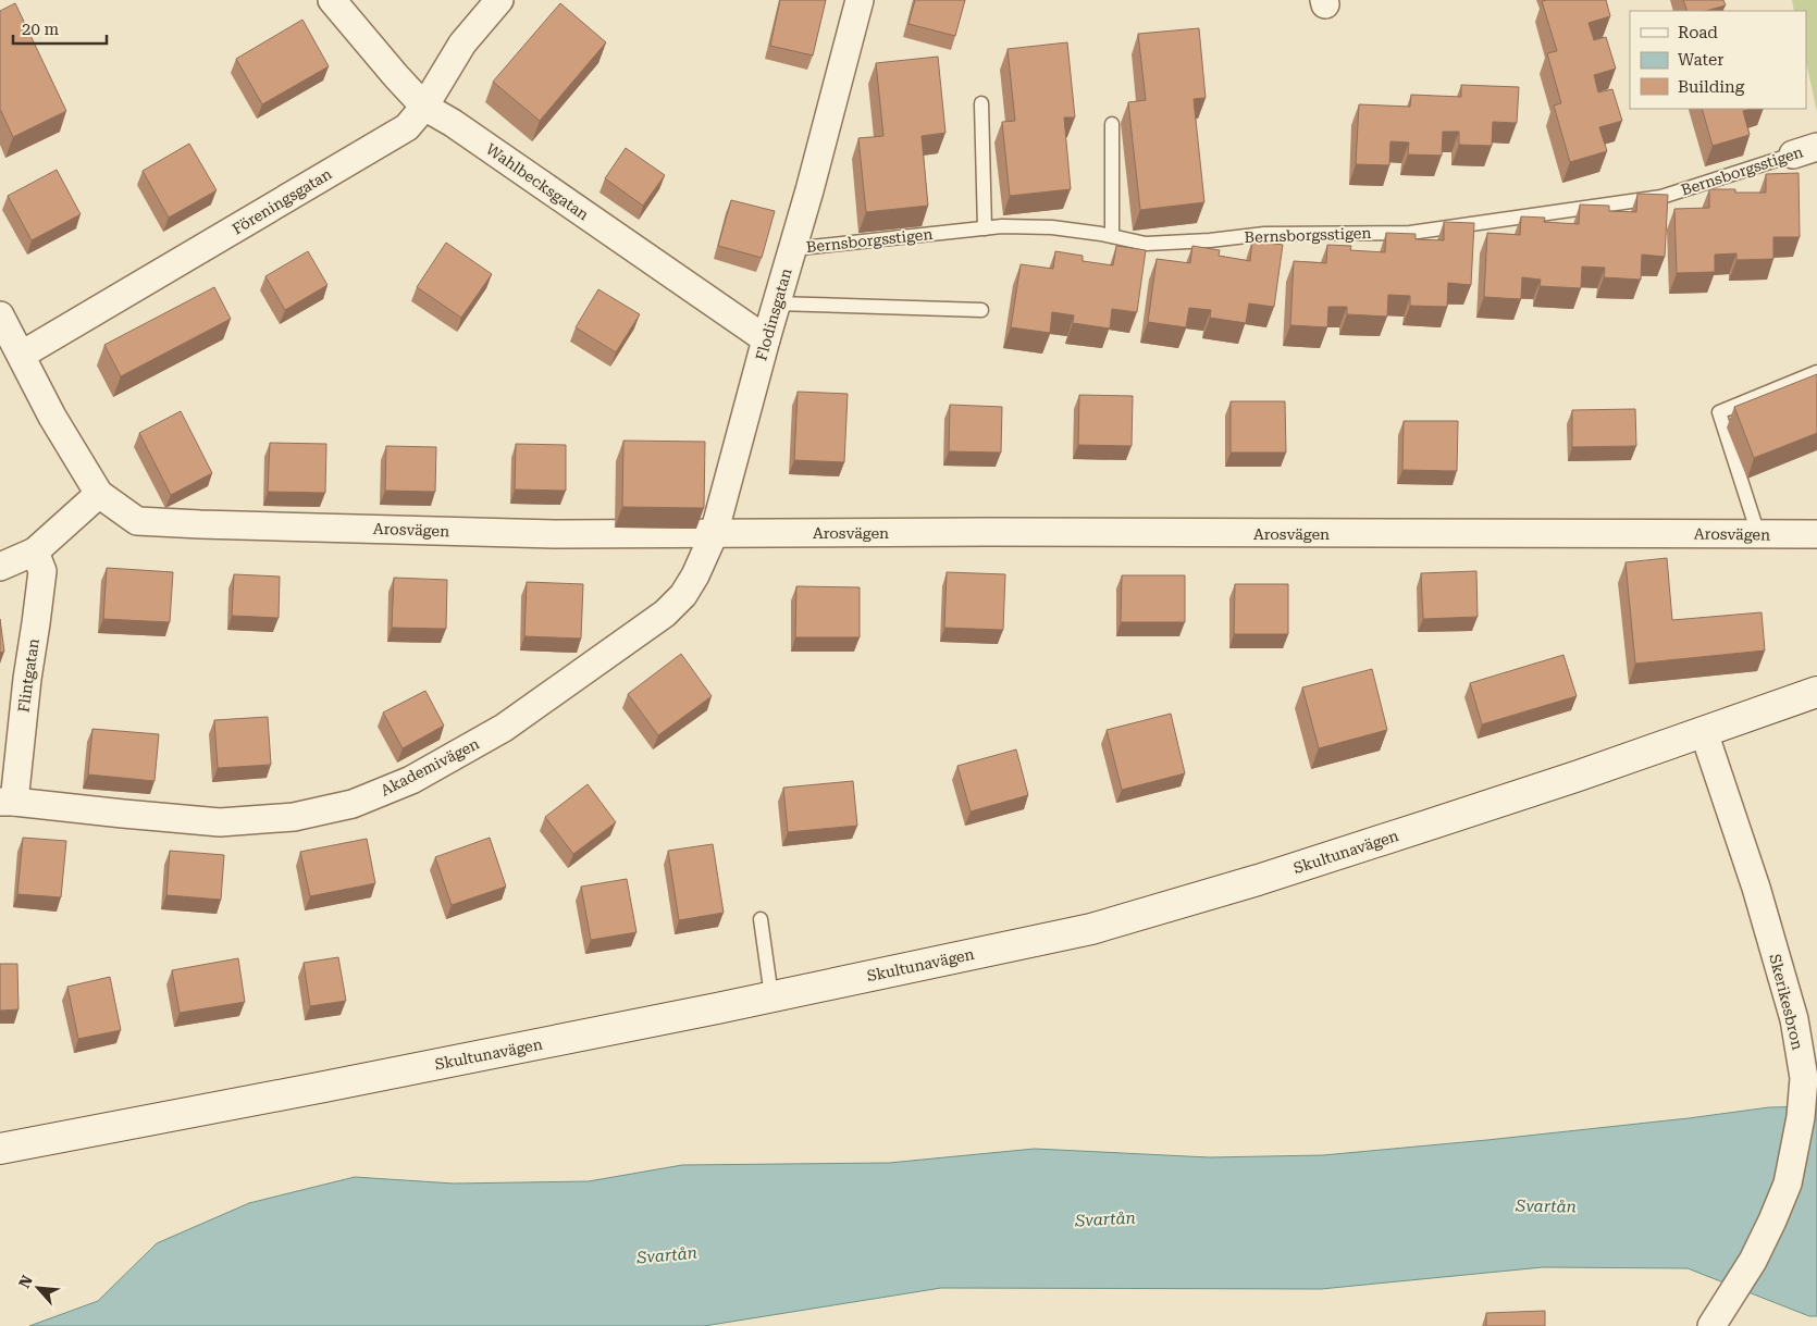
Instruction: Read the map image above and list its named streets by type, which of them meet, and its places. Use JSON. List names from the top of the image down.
{
  "streets": {
    "street": [
      "Wahlbecksgatan",
      "Föreningsgatan",
      "Flodinsgatan",
      "Arosvägen",
      "Flintgatan",
      "Akademivägen",
      "Skultunavägen",
      "Skerikesbron"
    ],
    "lane": ["Bernsborgsstigen"]
  },
  "crossings": [
    ["Bernsborgsstigen", "Flodinsgatan"],
    ["Wahlbecksgatan", "Föreningsgatan"],
    ["Wahlbecksgatan", "Flodinsgatan"],
    ["Föreningsgatan", "Arosvägen"],
    ["Flodinsgatan", "Arosvägen"],
    ["Flodinsgatan", "Akademivägen"],
    ["Arosvägen", "Akademivägen"],
    ["Flintgatan", "Akademivägen"],
    ["Skultunavägen", "Skerikesbron"]
  ],
  "water": ["Svartån"],
  "legend": ["Road", "Water", "Building"],
  "scale_bar": "20 m",
  "north": "top left"
}
